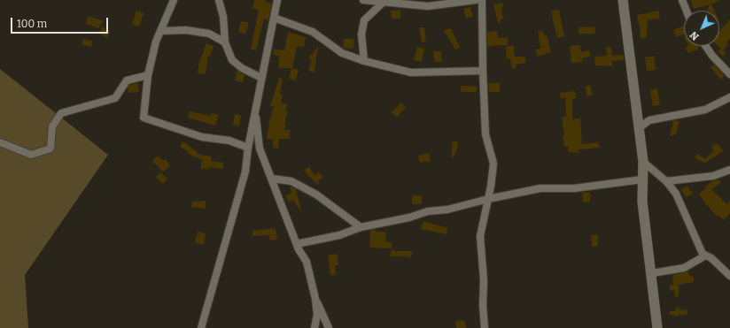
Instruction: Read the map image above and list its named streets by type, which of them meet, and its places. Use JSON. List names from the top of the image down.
{
  "scale_bar": "100 m",
  "north": "bottom left"
}
